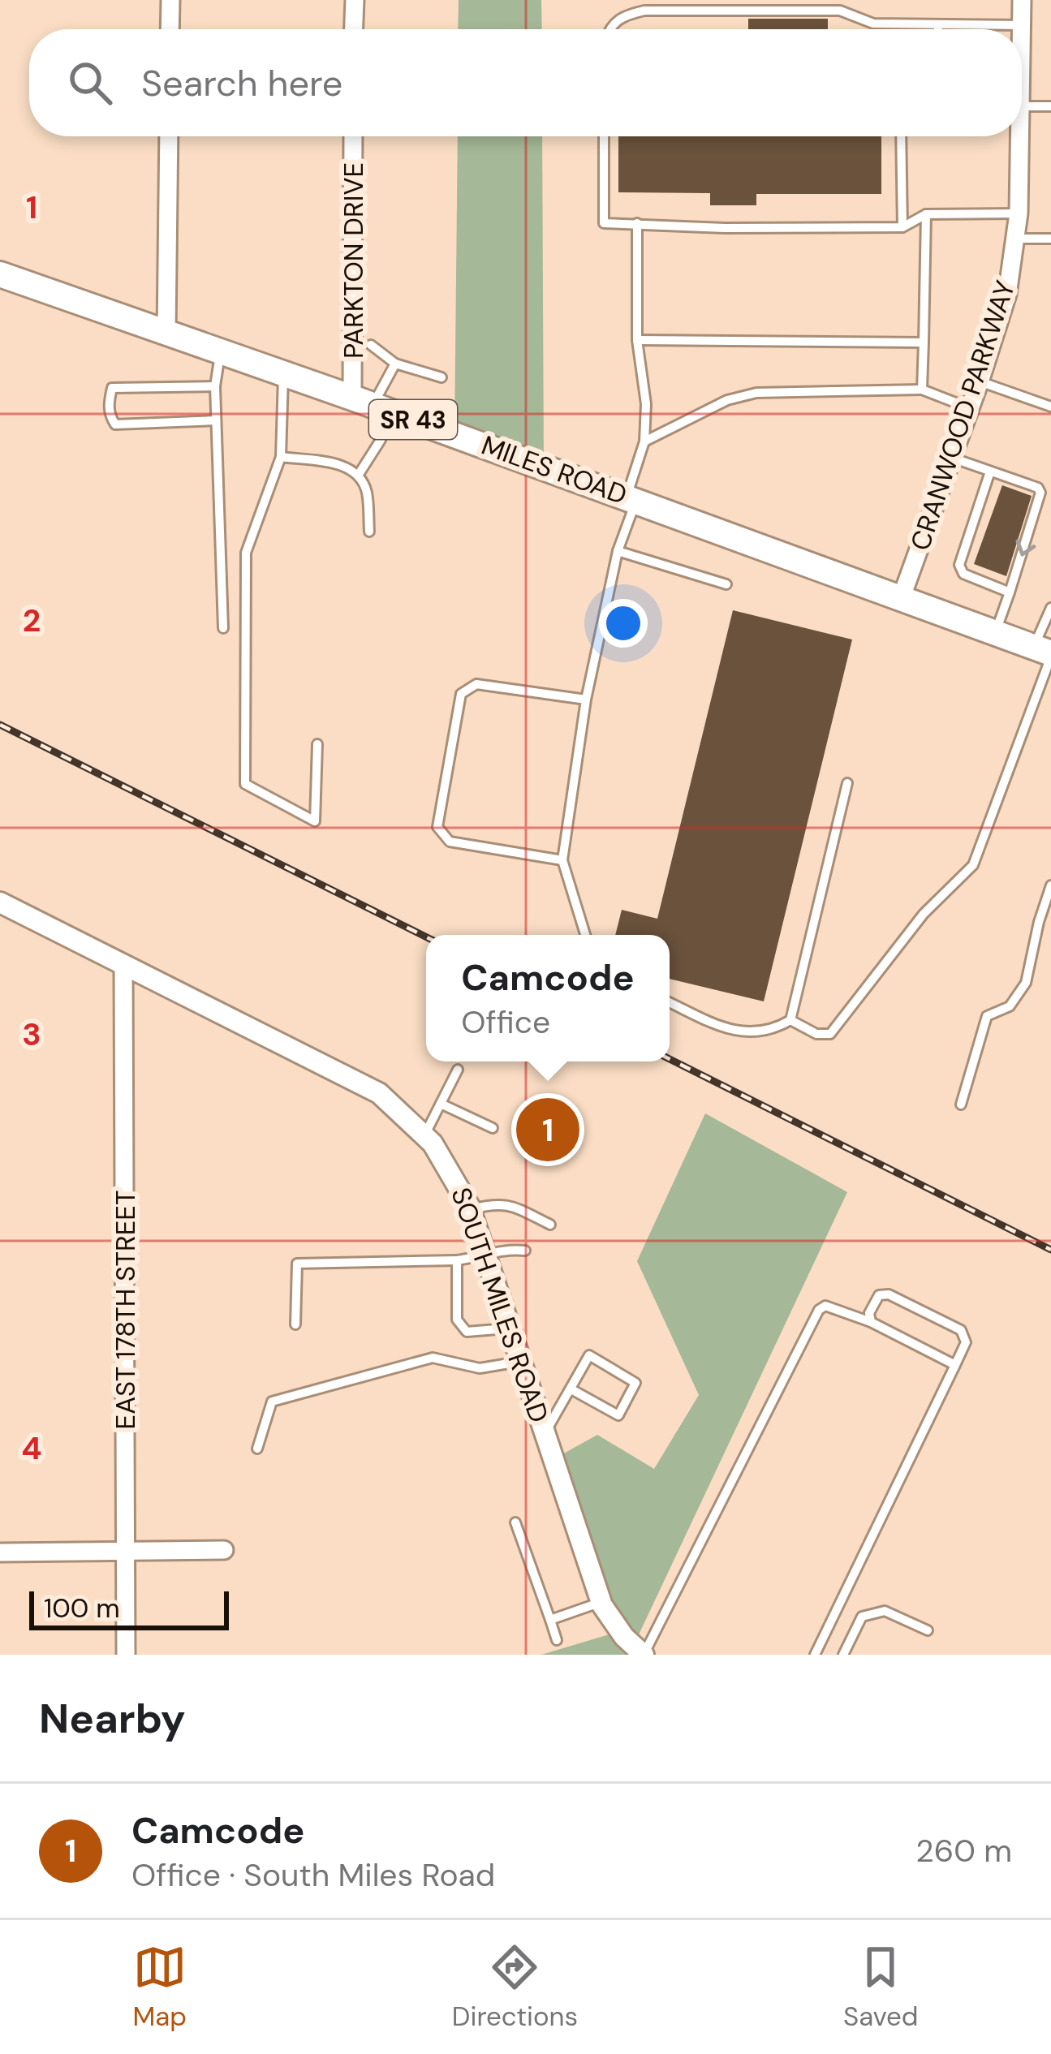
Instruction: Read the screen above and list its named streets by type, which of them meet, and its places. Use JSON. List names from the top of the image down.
{
  "streets": {
    "main road": ["SR 43", "MILES ROAD"],
    "street": [
      "PARKTON DRIVE",
      "CRANWOOD PARKWAY",
      "SOUTH MILES ROAD",
      "EAST 178TH STREET"
    ]
  },
  "crossings": [
    ["PARKTON DRIVE", "MILES ROAD"],
    ["CRANWOOD PARKWAY", "MILES ROAD"],
    ["SOUTH MILES ROAD", "EAST 178TH STREET"]
  ],
  "scale_bar": "100 m",
  "page": {
    "search": "Search here",
    "popup": ["Camcode", "Office"],
    "pins": "1",
    "scale": "100 m",
    "heading": "Nearby",
    "list": [
      {
        "mark": "1",
        "name": "Camcode",
        "note": "Office · South Miles Road",
        "value": "260 m"
      }
    ],
    "nav": ["Map", "Directions", "Saved"]
  },
  "grid": {
    "rows": [
      "1",
      "2",
      "3",
      "4"
    ]
  }
}
